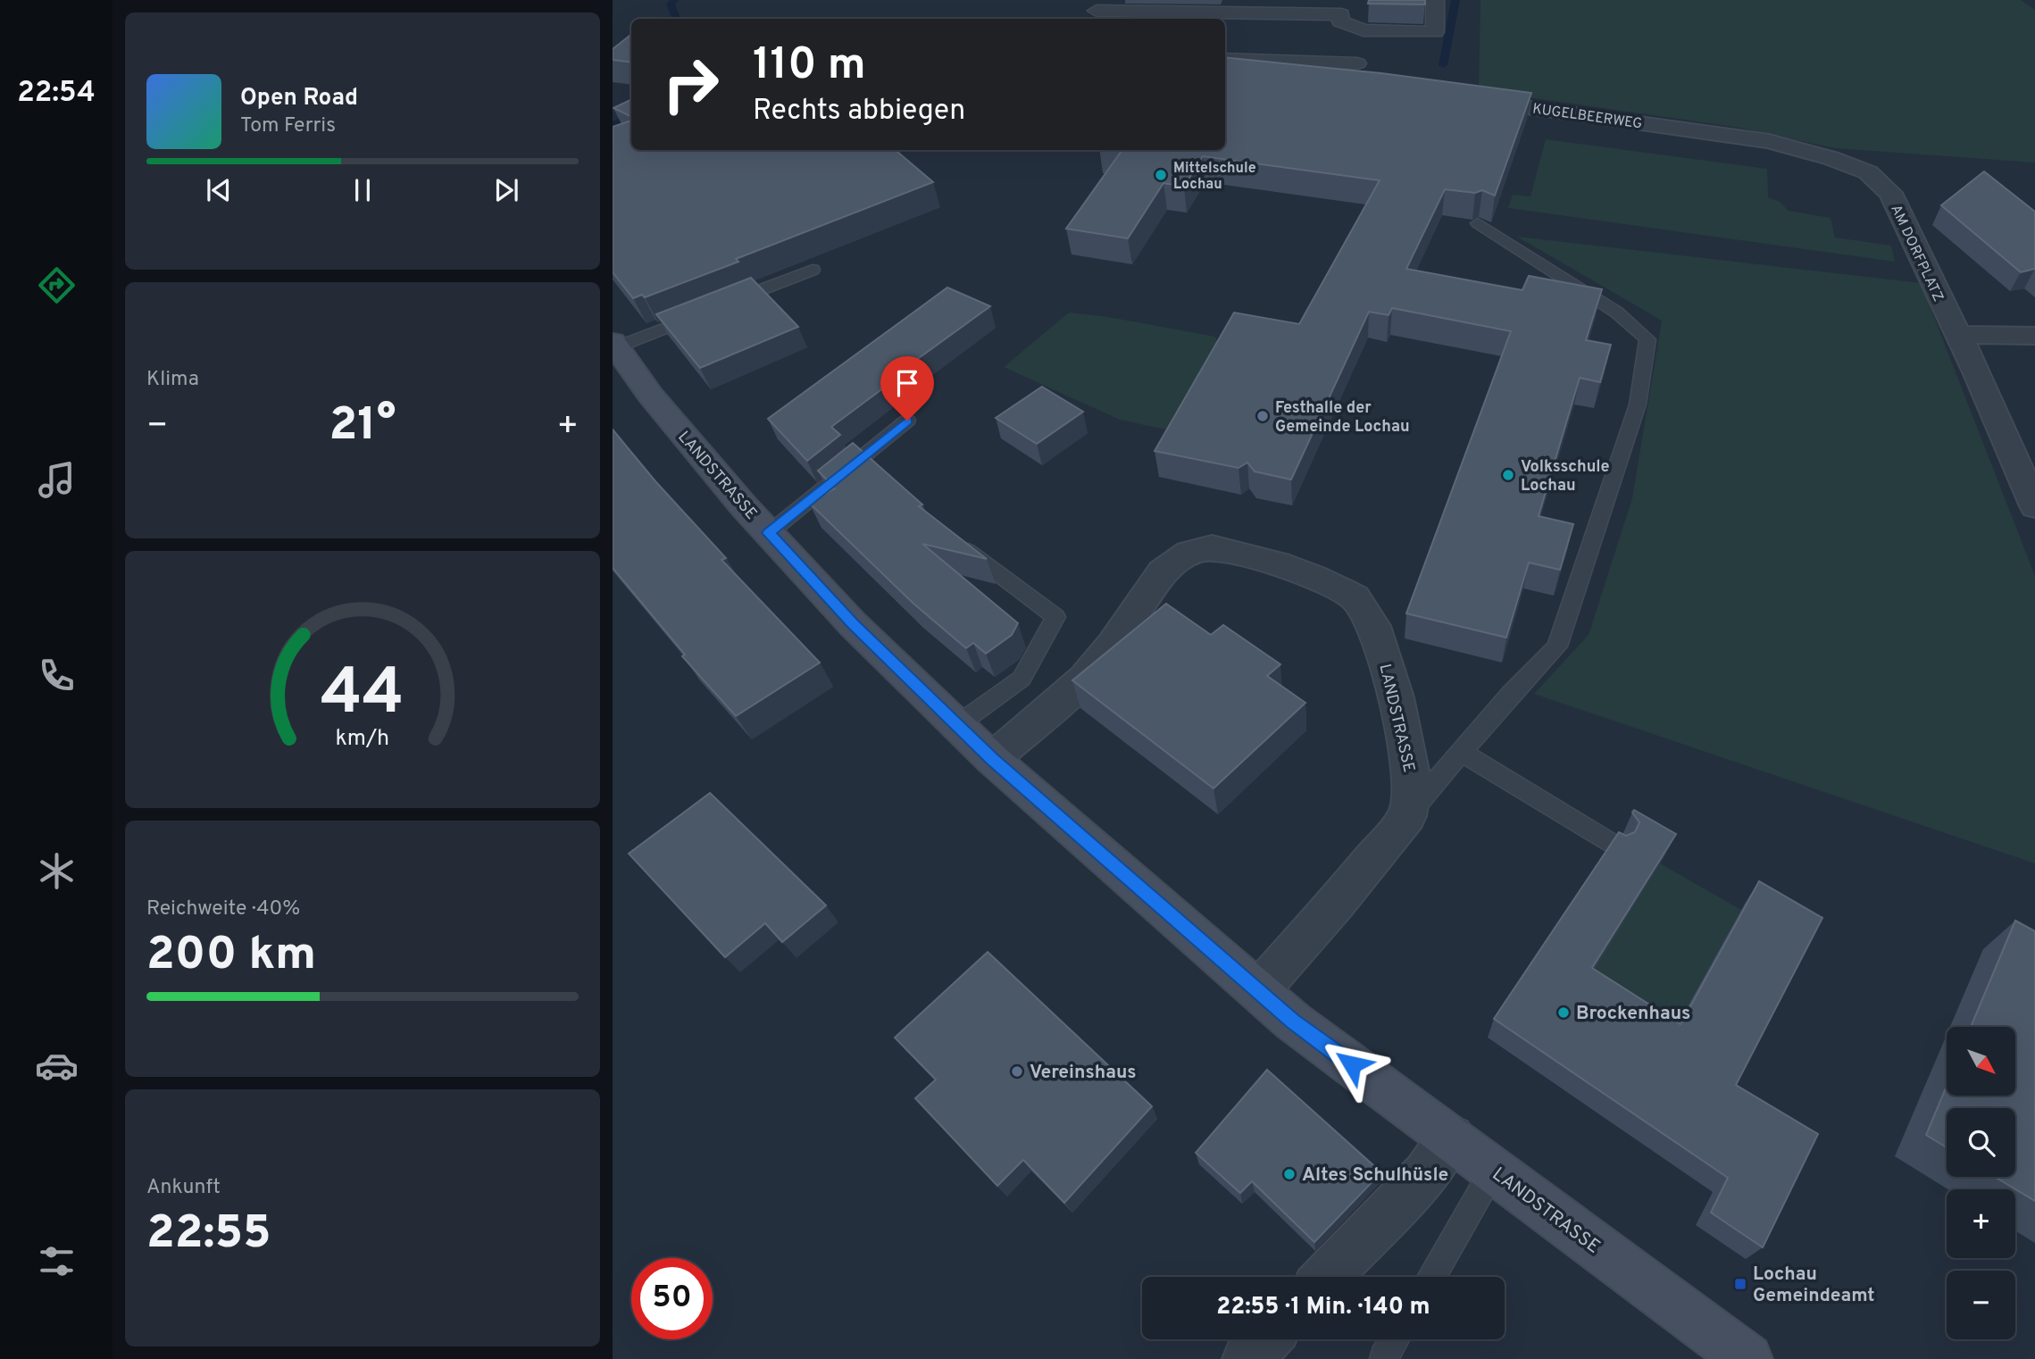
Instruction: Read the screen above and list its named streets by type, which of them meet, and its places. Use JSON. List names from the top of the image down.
{
  "streets": {
    "main road": ["LANDSTRASSE"],
    "street": ["KUGELBEERWEG", "AM DORFPLATZ"]
  },
  "crossings": [
    ["KUGELBEERWEG", "AM DORFPLATZ"]
  ],
  "places": {
    "other": [
      "Mittelschule Lochau",
      "Festhalle der Gemeinde Lochau",
      "Volksschule Lochau",
      "Brockenhaus",
      "Vereinshaus",
      "Altes Schulhüsle"
    ],
    "transit": ["Lochau Gemeindeamt"]
  },
  "north": "bottom right",
  "page": {
    "tabs": "22:54",
    "turn": ["110 m", "Rechts abbiegen"],
    "song": ["Open Road", "Tom Ferris"],
    "tile": [
      "Klima",
      ["Reichweite · 40%", "200 km"],
      ["Ankunft", "22:55"]
    ],
    "heat": ["−", "21°", "+"],
    "map_buttons": ["+", "−"],
    "limit": "50",
    "trip": "22:55 · 1 Min. · 140 m",
    "gauge": ["44", "km/h"]
  }
}
